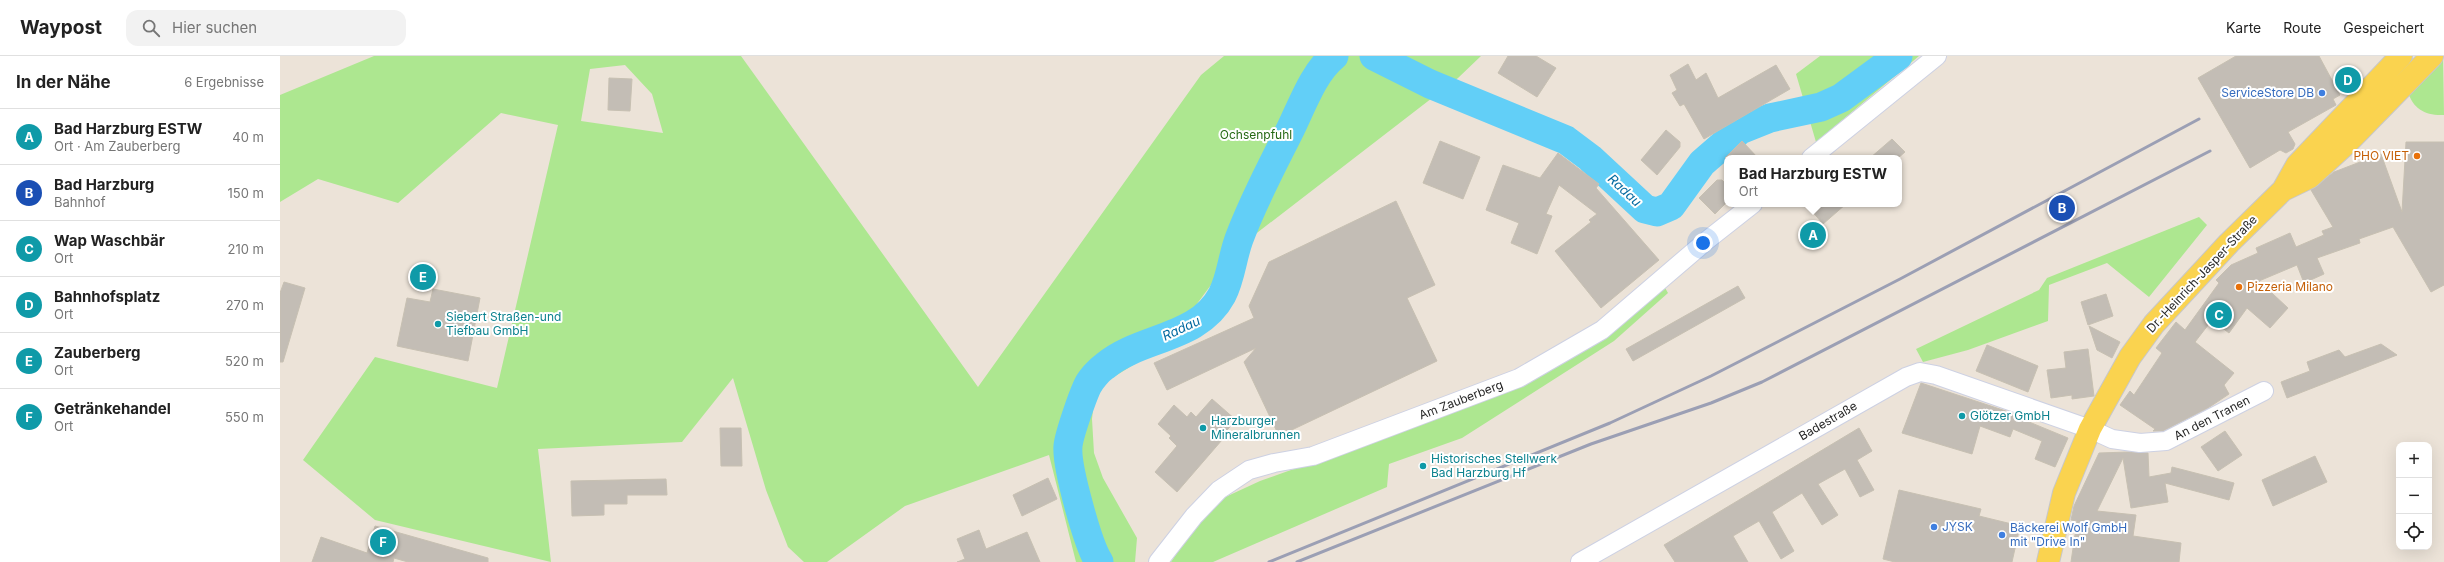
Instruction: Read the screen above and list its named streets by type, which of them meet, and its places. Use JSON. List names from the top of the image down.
{
  "streets": {
    "main road": ["Dr.-Heinrich-Jasper-Straße"],
    "street": ["Am Zauberberg", "An den Tranen", "Badestraße"]
  },
  "crossings": [
    ["Dr.-Heinrich-Jasper-Straße", "An den Tranen"],
    ["Dr.-Heinrich-Jasper-Straße", "Badestraße"],
    ["An den Tranen", "Badestraße"]
  ],
  "water": ["Radau"],
  "parks": ["Ochsenpfuhl"],
  "places": [
    "ServiceStore DB",
    "PHO VIET",
    "Pizzeria Milano",
    "Siebert Straßen-und Tiefbau GmbH",
    "Glötzer GmbH",
    "Harzburger Mineralbrunnen",
    "Historisches Stellwerk Bad Harzburg Hf",
    "JYSK",
    "Bäckerei Wolf GmbH mit \"Drive In\""
  ],
  "page": {
    "header": "Waypost",
    "search": "Hier suchen",
    "nav": ["Karte", "Route", "Gespeichert"],
    "heading": ["In der Nähe", "6 Ergebnisse"],
    "pins": [
      "D",
      "B",
      "A",
      "E",
      "C",
      "F"
    ],
    "list": [
      {
        "mark": "A",
        "name": "Bad Harzburg ESTW",
        "note": "Ort · Am Zauberberg",
        "value": "40 m"
      },
      {
        "mark": "B",
        "name": "Bad Harzburg",
        "note": "Bahnhof",
        "value": "150 m"
      },
      {
        "mark": "C",
        "name": "Wap Waschbär",
        "note": "Ort",
        "value": "210 m"
      },
      {
        "mark": "D",
        "name": "Bahnhofsplatz",
        "note": "Ort",
        "value": "270 m"
      },
      {
        "mark": "E",
        "name": "Zauberberg",
        "note": "Ort",
        "value": "520 m"
      },
      {
        "mark": "F",
        "name": "Getränkehandel",
        "note": "Ort",
        "value": "550 m"
      }
    ],
    "popup": ["Bad Harzburg ESTW", "Ort"],
    "map_buttons": ["+", "−"]
  }
}
